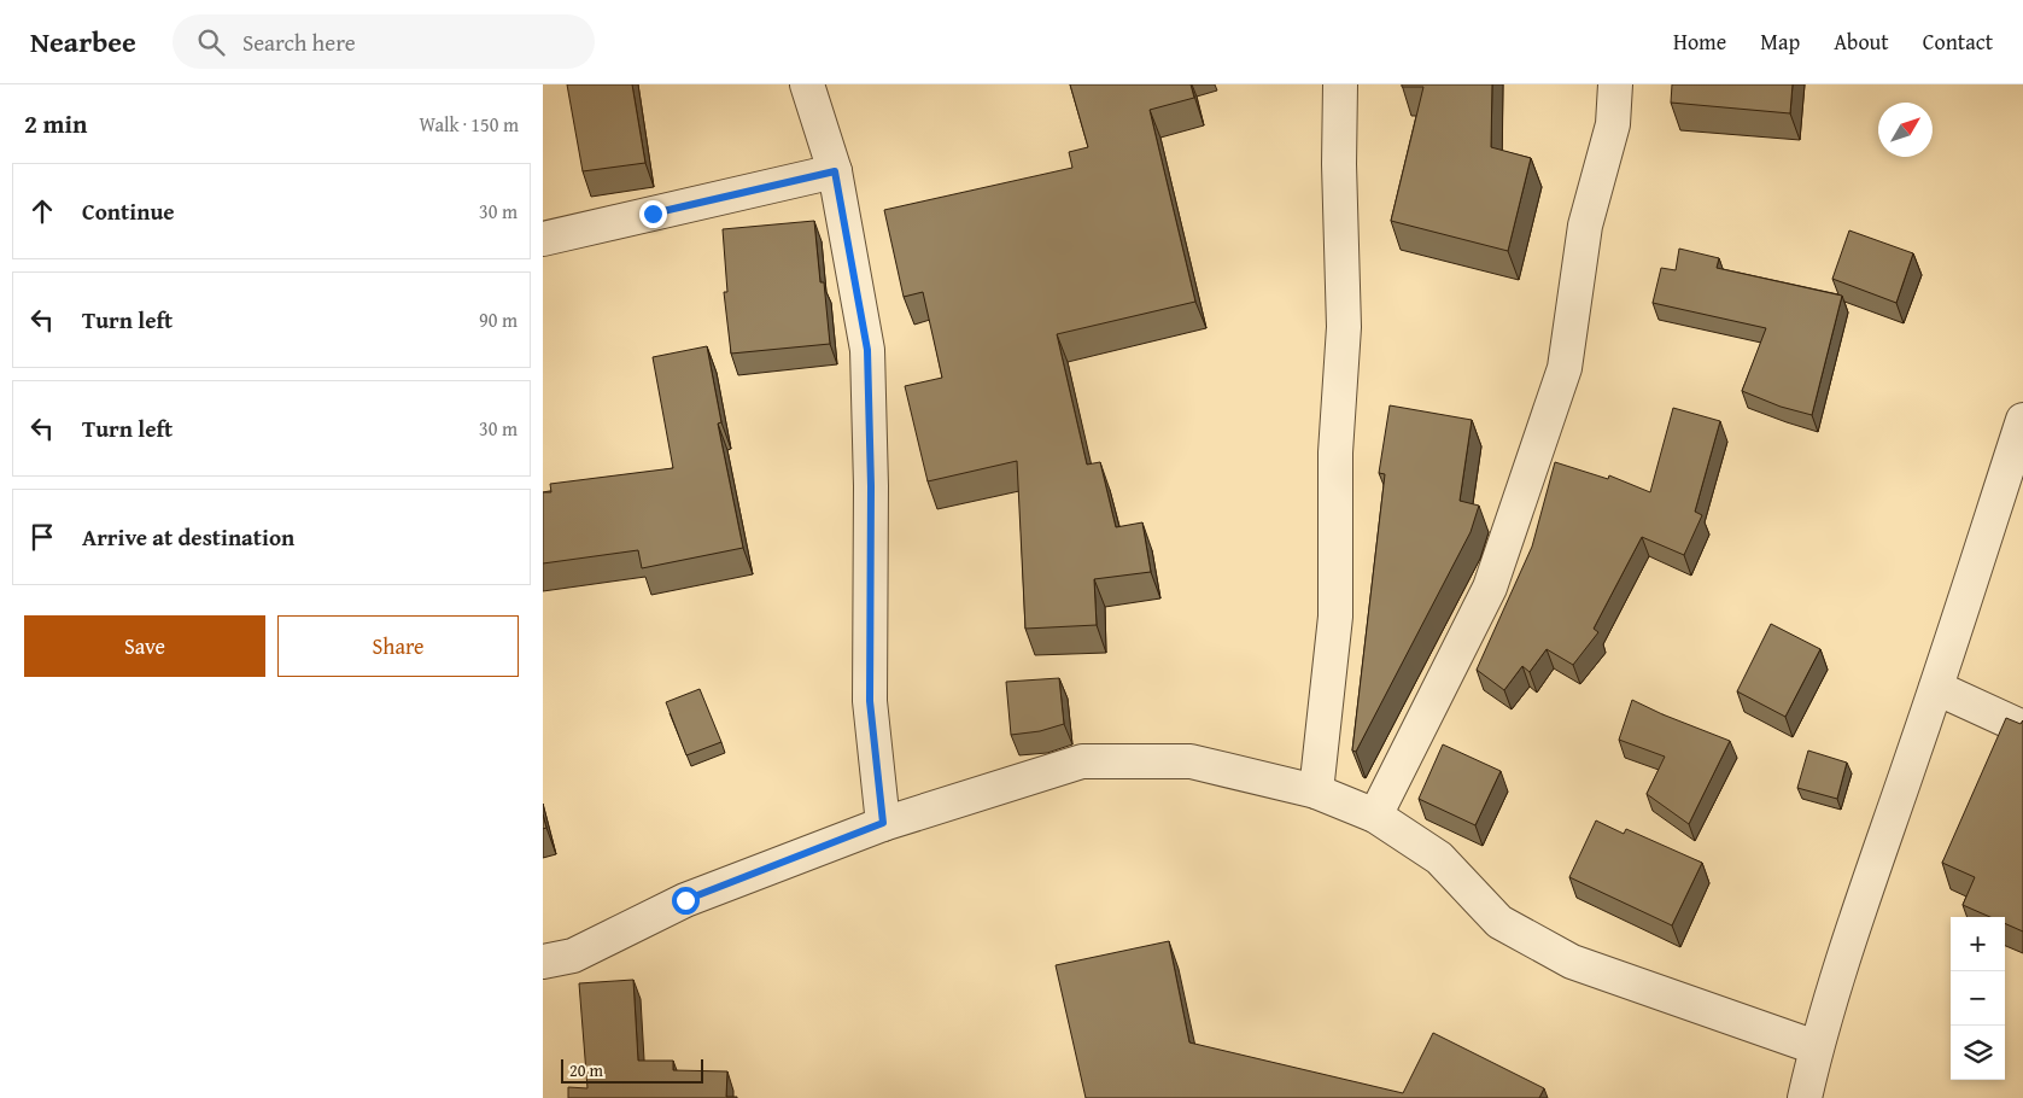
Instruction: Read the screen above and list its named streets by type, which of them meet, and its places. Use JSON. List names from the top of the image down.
{
  "scale_bar": "20 m",
  "north": "top right",
  "page": {
    "header": "Nearbee",
    "search": "Search here",
    "nav": [
      "Home",
      "Map",
      "About",
      "Contact"
    ],
    "heading": ["2 min", "Walk · 150 m"],
    "list": [
      ["Continue", "30 m"],
      ["Turn left", "90 m"],
      ["Turn left", "30 m"],
      "Arrive at destination"
    ],
    "buttons": ["Save", "Share"],
    "map_buttons": ["+", "−"],
    "scale": "20 m"
  }
}
